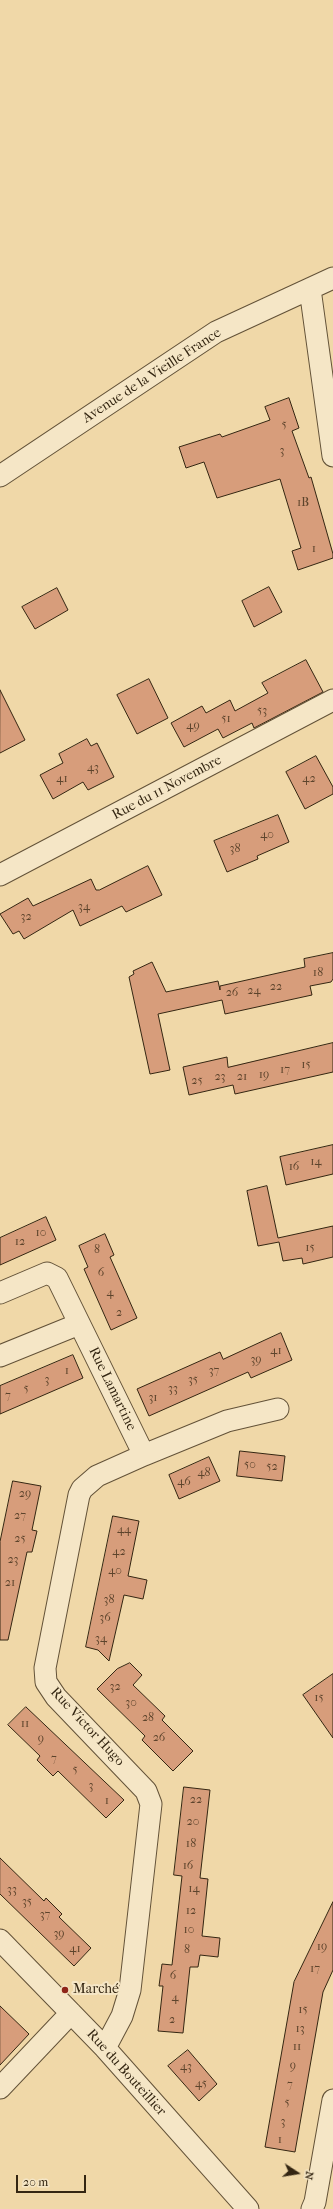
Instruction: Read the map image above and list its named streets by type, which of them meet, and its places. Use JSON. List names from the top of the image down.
{
  "streets": {
    "street": [
      "Avenue de la Vieille France",
      "Rue du 11 Novembre",
      "Rue Lamartine",
      "Rue Victor Hugo",
      "Rue du Bouteillier"
    ]
  },
  "crossings": [
    ["Rue Lamartine", "Rue Victor Hugo"],
    ["Rue Victor Hugo", "Rue du Bouteillier"]
  ],
  "places": ["Marché"],
  "house_numbers": [
    "5",
    "3",
    "1B",
    "1",
    "53",
    "51",
    "49",
    "43",
    "41",
    "42",
    "40",
    "38",
    "34",
    "32",
    "18",
    "22",
    "24",
    "26",
    "15",
    "17",
    "19",
    "23",
    "21",
    "25",
    "14",
    "16",
    "10",
    "12",
    "15",
    "8",
    "6",
    "4",
    "2",
    "41",
    "39",
    "1",
    "37",
    "3",
    "35",
    "5",
    "33",
    "7",
    "31",
    "50",
    "52",
    "48",
    "46",
    "29",
    "27",
    "44",
    "25",
    "42",
    "23",
    "40",
    "21",
    "38",
    "36",
    "34",
    "32",
    "15",
    "30",
    "28",
    "11",
    "26",
    "9",
    "7",
    "5",
    "3",
    "22",
    "1",
    "20",
    "18",
    "16",
    "14",
    "33",
    "35",
    "12",
    "37",
    "10",
    "39",
    "19",
    "41",
    "8",
    "17",
    "6",
    "4",
    "15",
    "2",
    "13",
    "11",
    "9",
    "43",
    "45",
    "7",
    "5",
    "3",
    "1"
  ],
  "scale_bar": "20 m",
  "north": "right"
}
